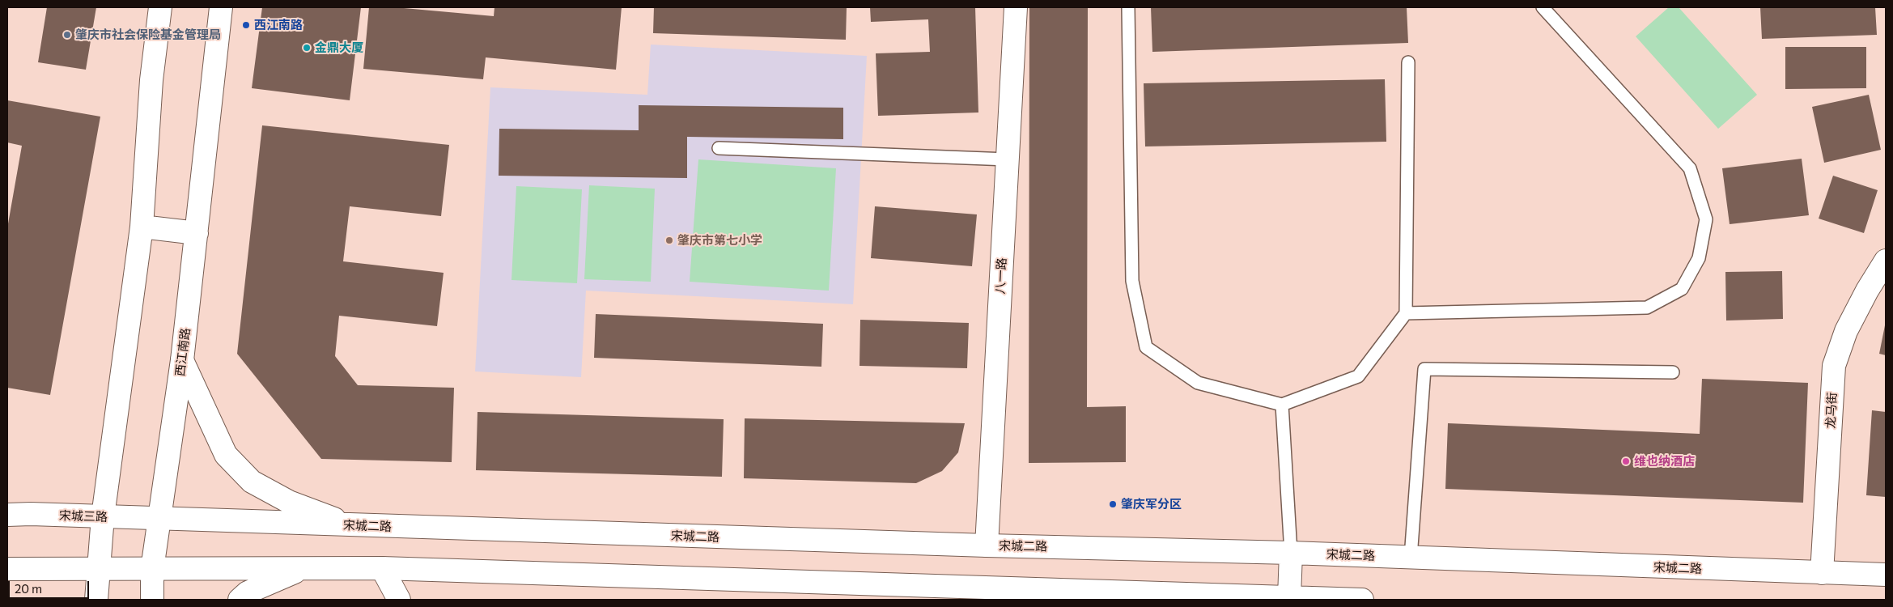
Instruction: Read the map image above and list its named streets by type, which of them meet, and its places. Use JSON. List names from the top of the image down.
{
  "streets": {
    "main road": [
      "八一路",
      "西江南路",
      "龙马街",
      "宋城三路",
      "宋城二路"
    ]
  },
  "crossings": [
    ["八一路", "宋城二路"],
    ["西江南路", "宋城三路"],
    ["西江南路", "宋城二路"],
    ["龙马街", "宋城二路"],
    ["宋城三路", "宋城二路"]
  ],
  "places": [
    "西江南路",
    "肇庆市社会保险基金管理局",
    "金鼎大厦",
    "肇庆市第七小学",
    "维也纳酒店",
    "肇庆军分区"
  ],
  "scale_bar": "20 m"
}
